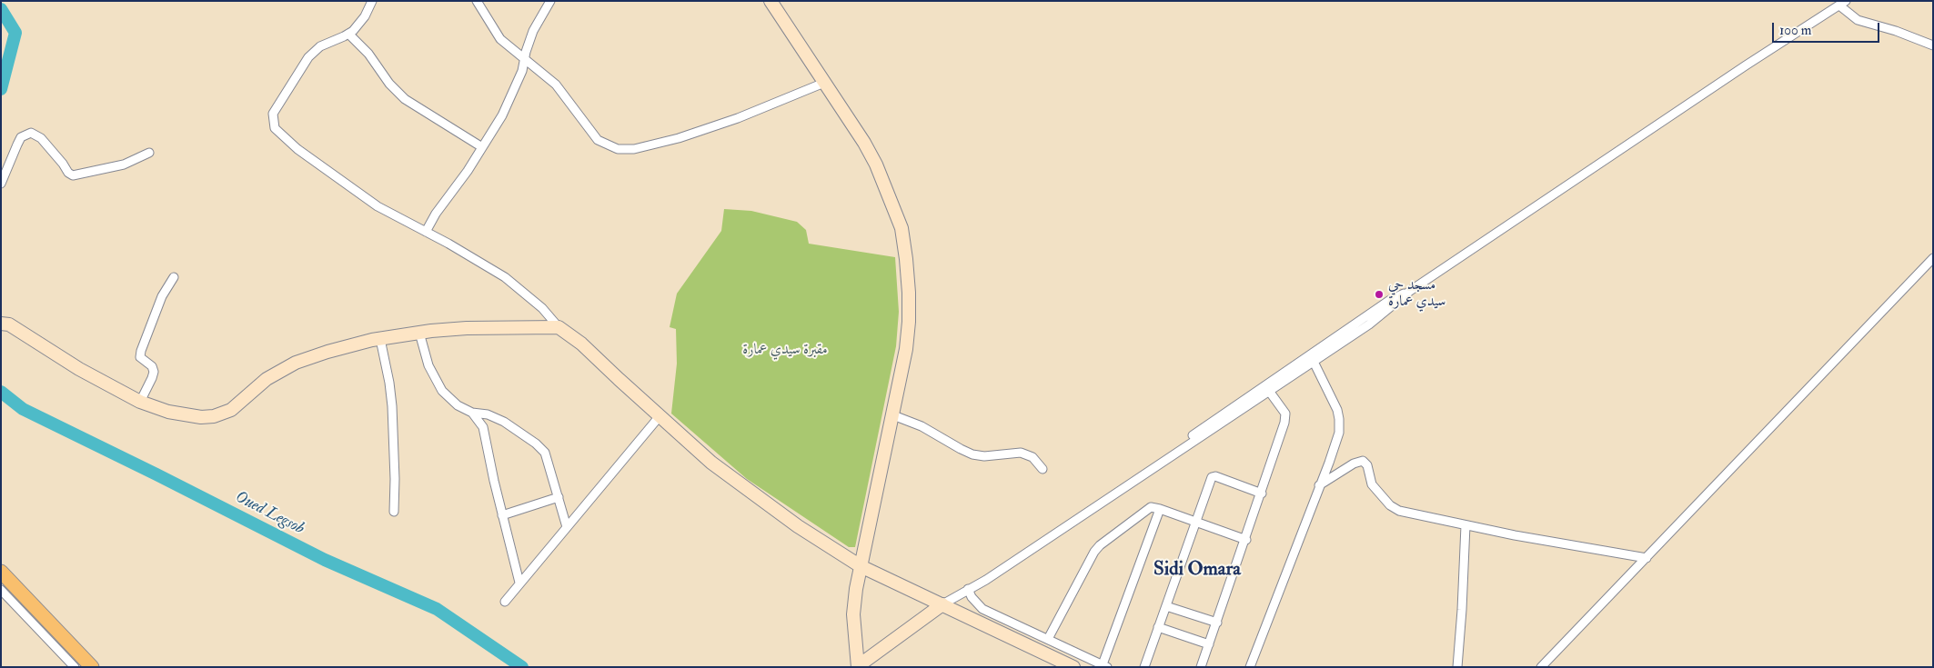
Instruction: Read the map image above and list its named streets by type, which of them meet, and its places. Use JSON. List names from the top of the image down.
{
  "districts": ["Sidi Omara"],
  "water": ["Oued Legsob"],
  "parks": ["مقبرة سيدي عمارة"],
  "places": ["مسجد حي سيدي عمارة"],
  "scale_bar": "100 m"
}
